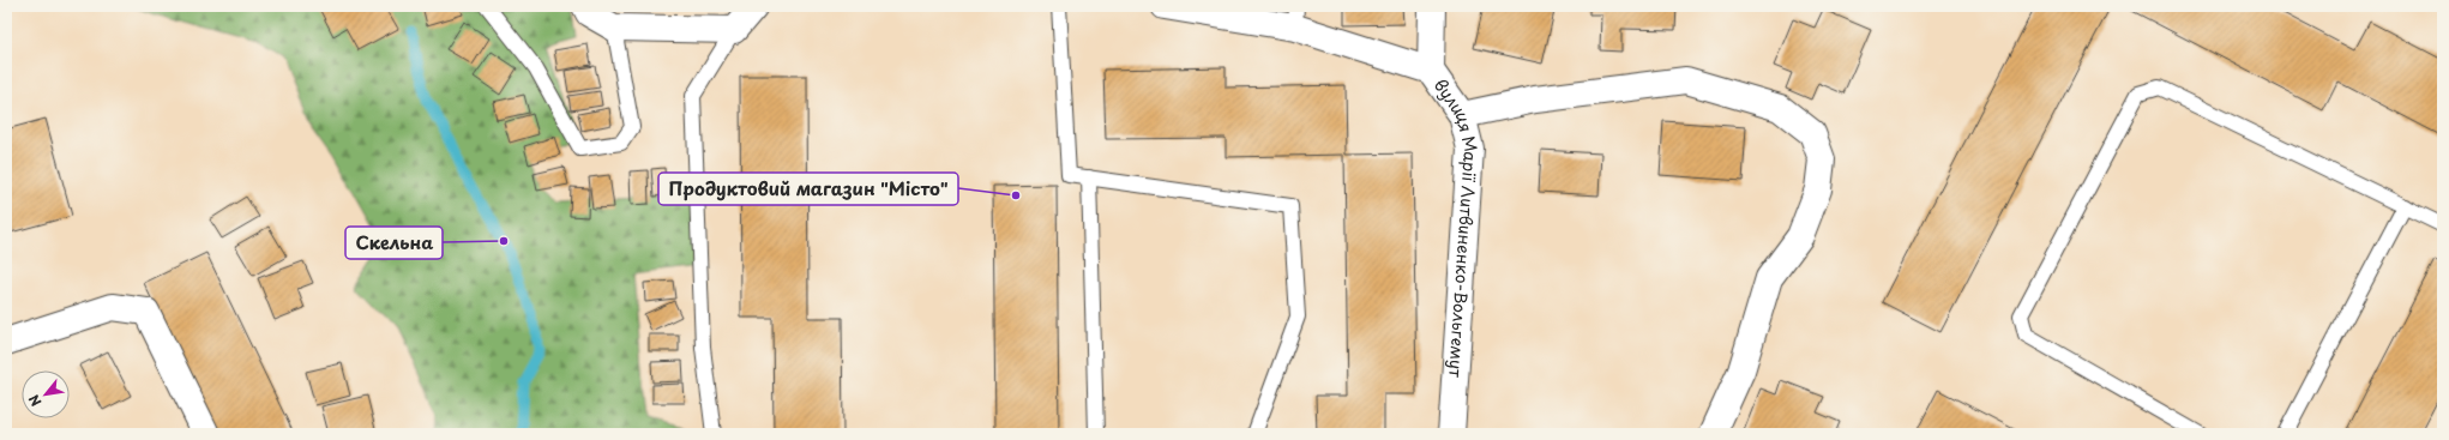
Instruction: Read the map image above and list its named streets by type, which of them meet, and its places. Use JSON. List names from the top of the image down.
{
  "streets": {
    "street": ["вулиця Марії Литвиненко-Вольгемут"]
  },
  "places": ["Продуктовий магазин \"Місто\"", "Скельна"],
  "north": "bottom left"
}
